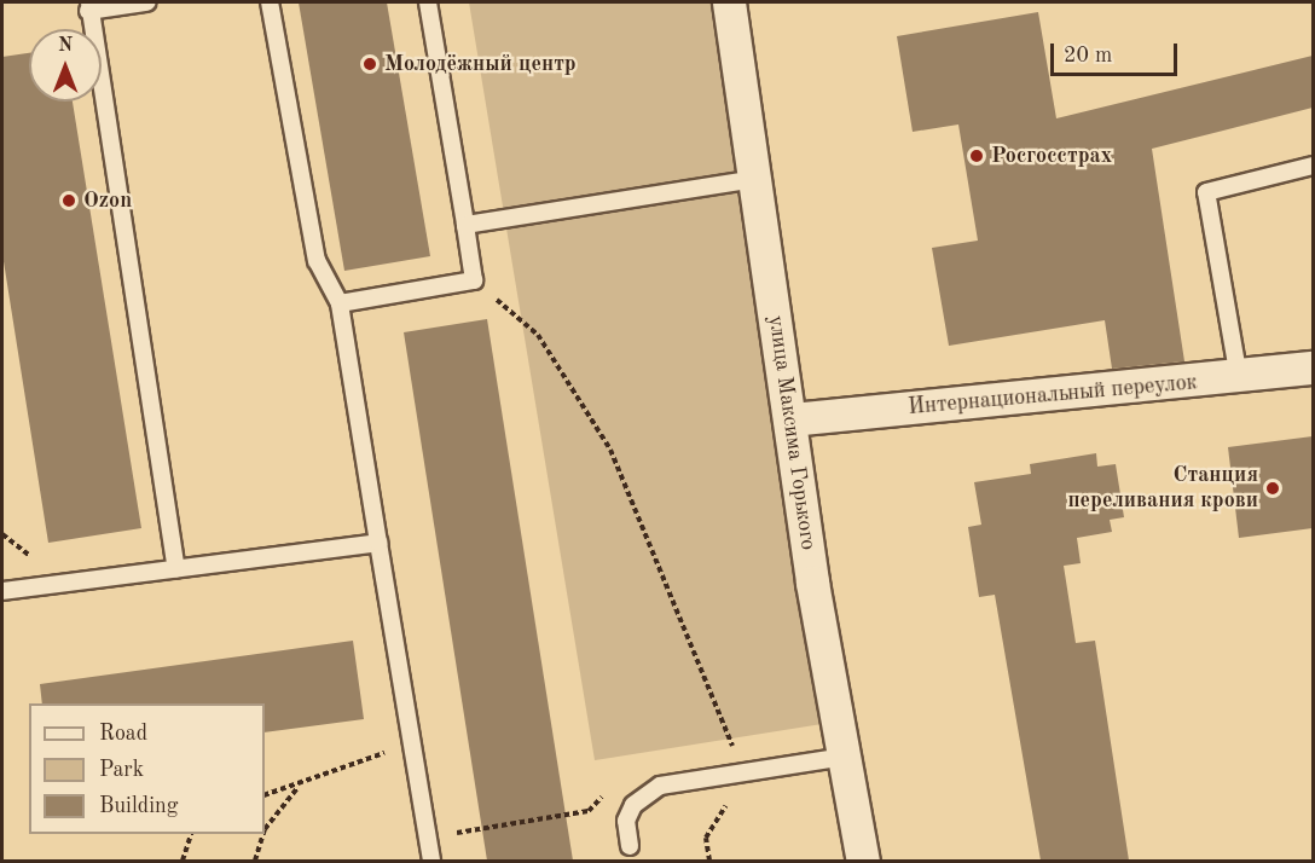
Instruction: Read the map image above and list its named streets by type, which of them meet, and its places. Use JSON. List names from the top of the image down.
{
  "streets": {
    "street": ["Интернациональный переулок", "улица Максима Горького"]
  },
  "crossings": [
    ["Интернациональный переулок", "улица Максима Горького"]
  ],
  "places": [
    "Молодёжный центр",
    "Росгосстрах",
    "Ozon",
    "Станция переливания крови"
  ],
  "legend": ["Road", "Park", "Building"],
  "scale_bar": "20 m",
  "north": "top"
}
